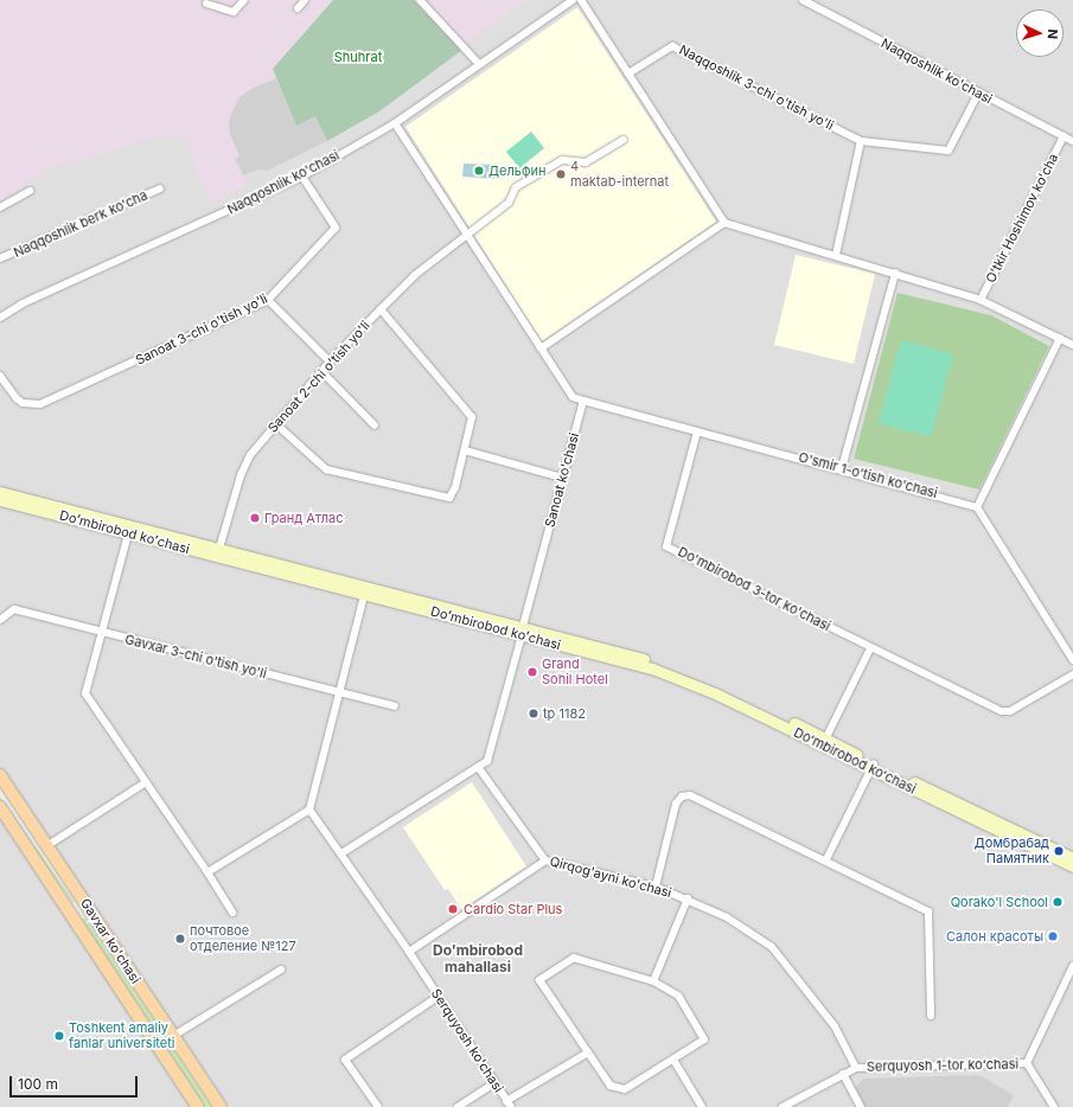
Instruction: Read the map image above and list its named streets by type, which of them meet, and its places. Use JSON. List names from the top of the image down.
{
  "streets": {
    "main road": ["Doʻmbirobod koʻchasi", "Gavxar ko'chasi"],
    "street": [
      "Naqqoshlik ko'chasi",
      "Naqqoshlik 3-chi o'tish yo'li",
      "O'tkir Hoshimov ko'cha",
      "Naqqoshlik berk ko'cha",
      "Sanoat 3-chi o'tish yo'li",
      "Sanoat 2-chi o'tish yo'li",
      "O'smir 1-o'tish ko'chasi",
      "Sanoat ko'chasi",
      "Do'mbirobod 3-tor ko'chasi",
      "Gavxar 3-chi o'tish yo'li",
      "Qirqog'ayni ko'chasi",
      "Serquyosh ko'chasi",
      "Serquyosh 1-tor koʻchasi"
    ]
  },
  "crossings": [
    ["Naqqoshlik ko'chasi", "Naqqoshlik 3-chi o'tish yo'li"],
    ["Naqqoshlik ko'chasi", "O'tkir Hoshimov ko'cha"],
    ["Naqqoshlik ko'chasi", "Sanoat 3-chi o'tish yo'li"],
    ["Sanoat 2-chi o'tish yo'li", "Doʻmbirobod koʻchasi"],
    ["O'smir 1-o'tish ko'chasi", "Sanoat ko'chasi"],
    ["O'smir 1-o'tish ko'chasi", "Do'mbirobod 3-tor ko'chasi"],
    ["Sanoat ko'chasi", "Doʻmbirobod koʻchasi"],
    ["Sanoat ko'chasi", "Qirqog'ayni ko'chasi"],
    ["Qirqog'ayni ko'chasi", "Serquyosh 1-tor koʻchasi"]
  ],
  "districts": ["Do'mbirobod mahallasi"],
  "parks": ["Shuhrat"],
  "places": [
    "Дельфин",
    "4 maktab-internat",
    "Гранд Атлас",
    "Grand Sohil Hotel",
    "tp 1182",
    "Домбрабад Памятник",
    "Qorako'l School",
    "Cardio Star Plus",
    "Салон красоты",
    "почтовое отделение №127",
    "Toshkent amaliy fanlar universiteti"
  ],
  "scale_bar": "100 m",
  "north": "right"
}
